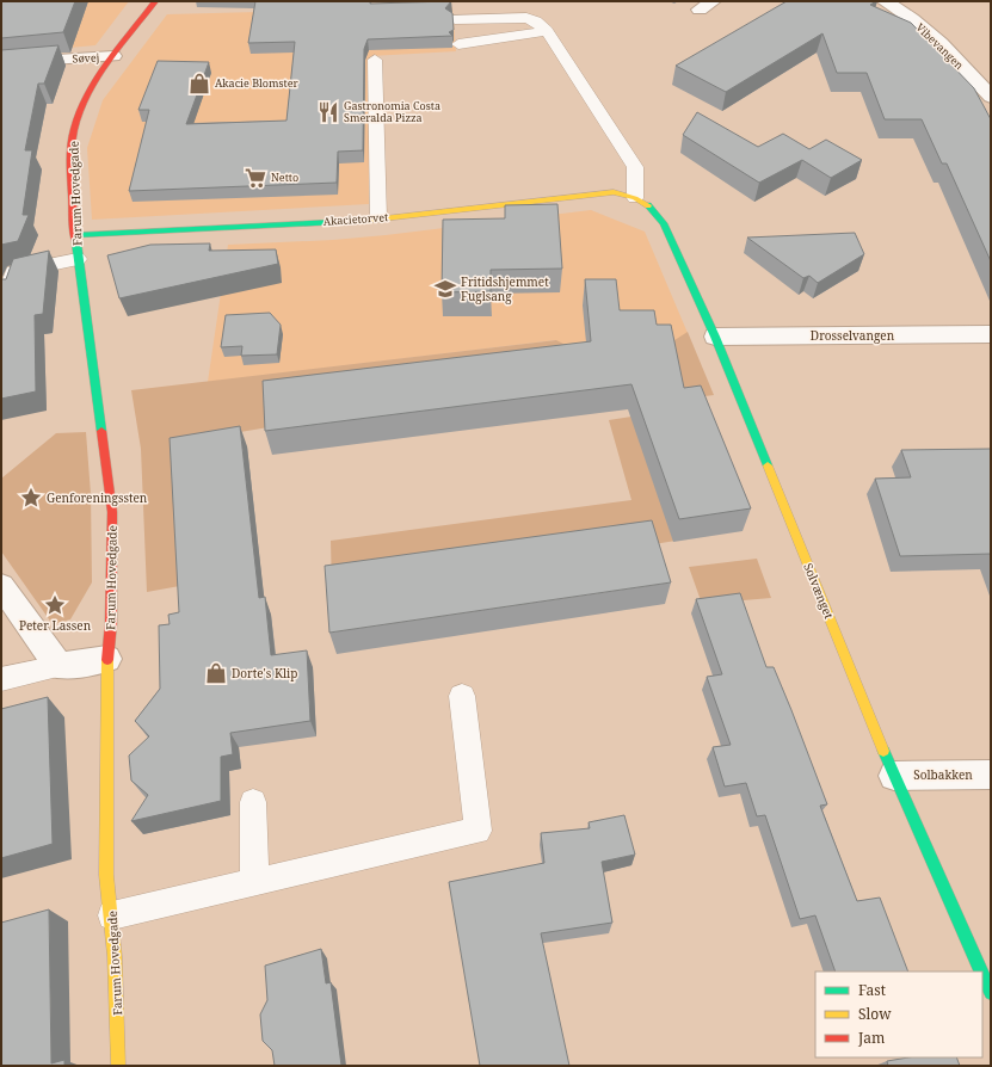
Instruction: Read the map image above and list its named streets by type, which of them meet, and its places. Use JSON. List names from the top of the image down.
{
  "streets": {
    "street": [
      "Vibevangen",
      "Søvej",
      "Farum Hovedgade",
      "Akacietorvet",
      "Drosselvangen",
      "Solvænget",
      "Solbakken"
    ]
  },
  "crossings": [
    ["Søvej", "Farum Hovedgade"],
    ["Farum Hovedgade", "Akacietorvet"],
    ["Akacietorvet", "Solvænget"],
    ["Drosselvangen", "Solvænget"],
    ["Solvænget", "Solbakken"]
  ],
  "places": {
    "shop": ["Akacie Blomster", "Dorte's Klip"],
    "restaurant": ["Gastronomia Costa Smeralda Pizza"],
    "supermarket": ["Netto"],
    "school or university": ["Fritidshjemmet Fuglsang"],
    "place": ["Genforeningssten", "Peter Lassen"]
  },
  "legend": ["Fast", "Slow", "Jam"]
}
